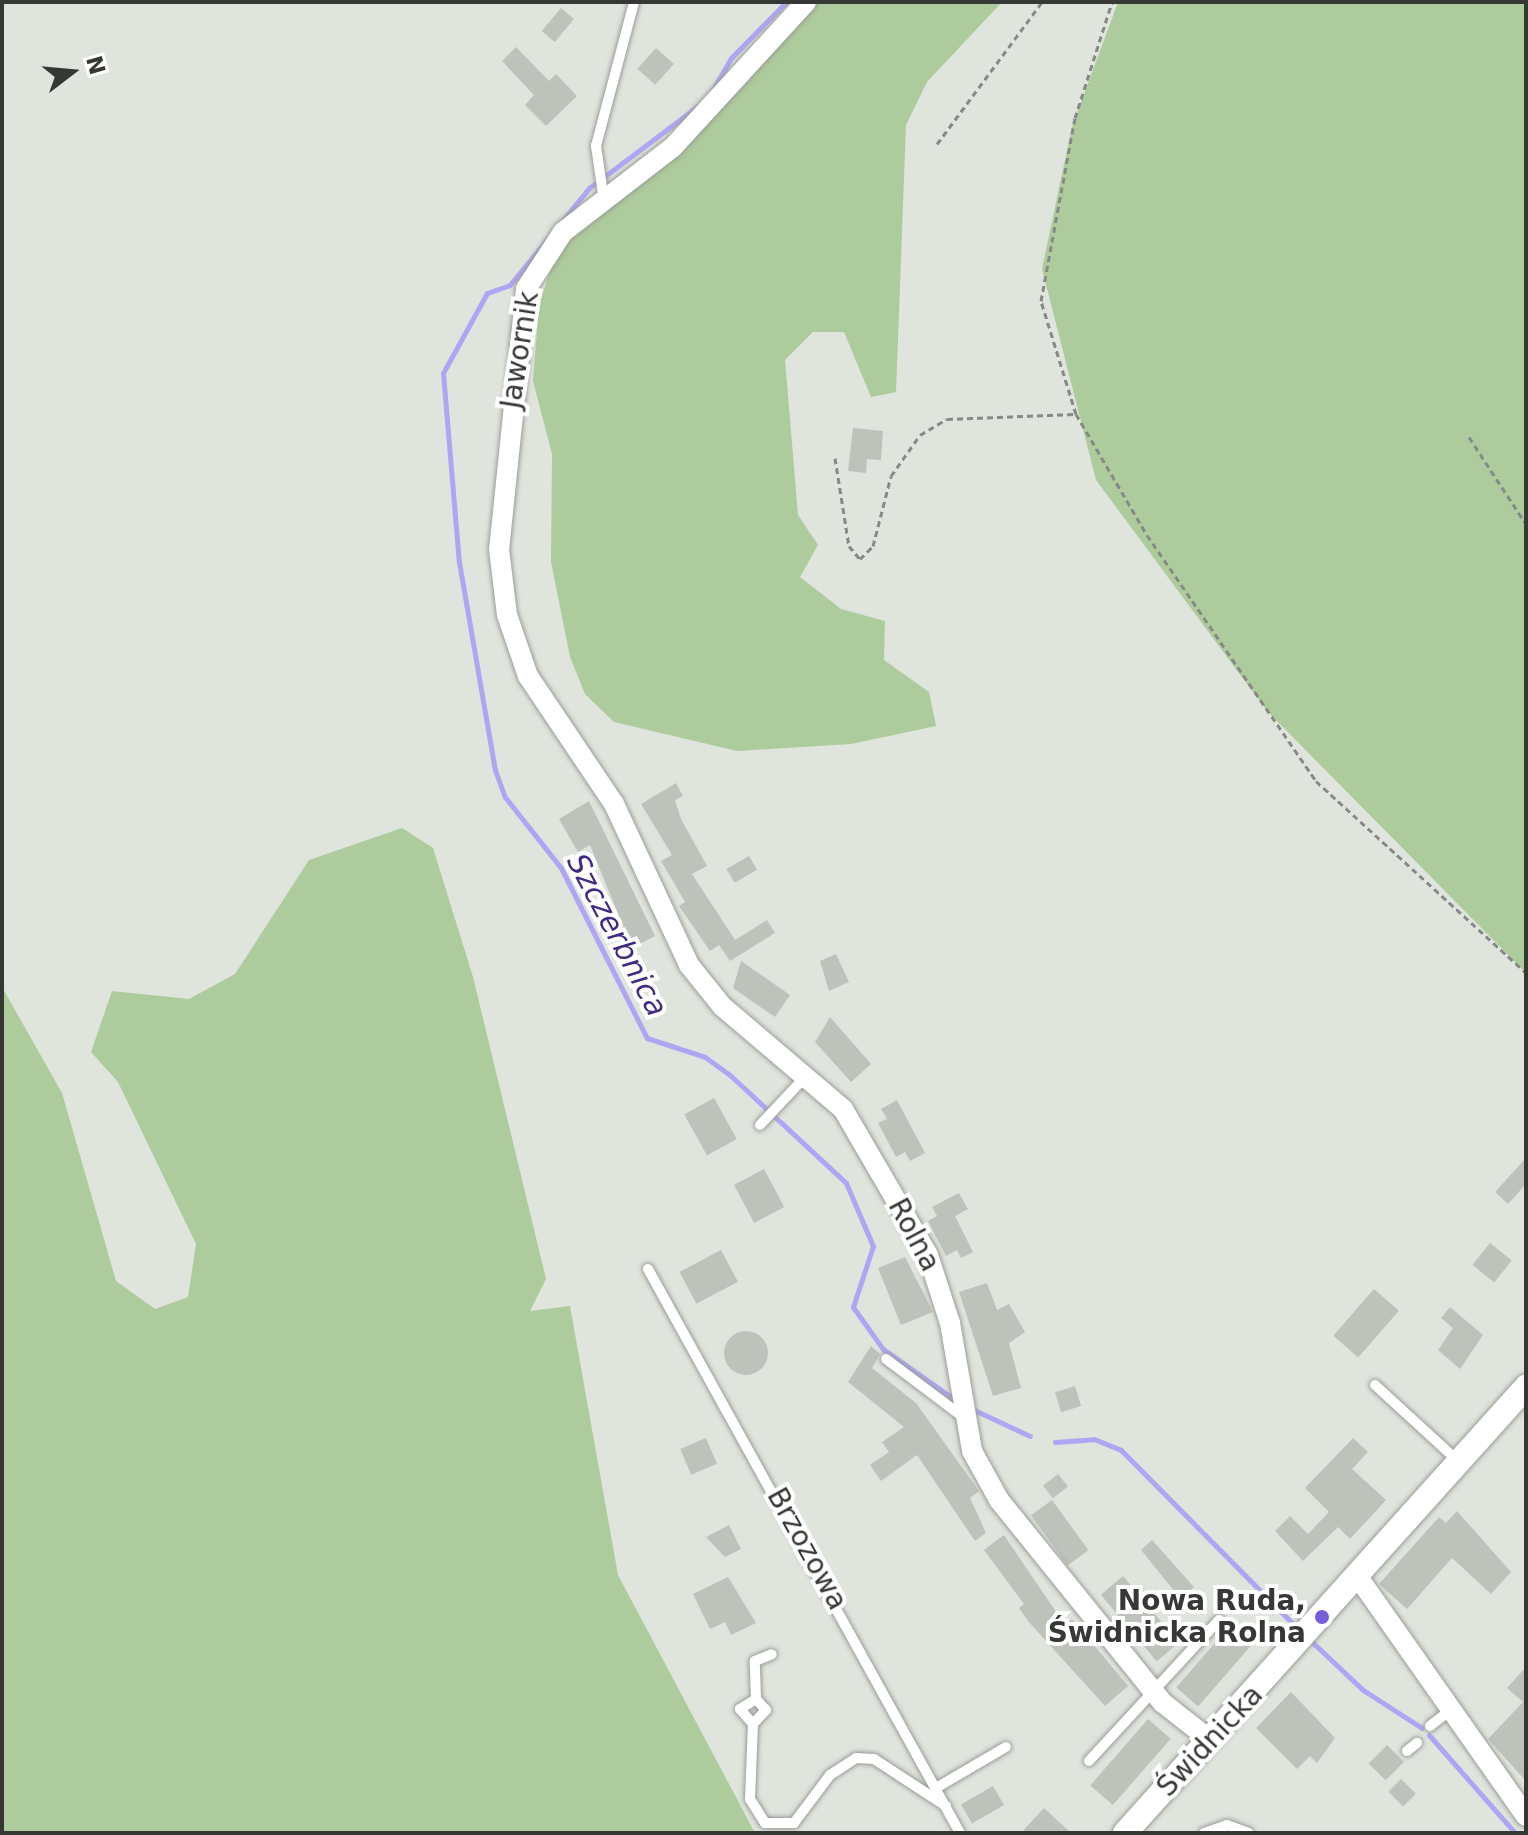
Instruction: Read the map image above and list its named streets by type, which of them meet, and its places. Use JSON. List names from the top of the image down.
{
  "streets": {
    "street": ["Jawornik", "Rolna", "Świdnicka"],
    "lane": ["Brzozowa"]
  },
  "crossings": [
    ["Jawornik", "Rolna"],
    ["Rolna", "Świdnicka"]
  ],
  "water": ["Szczerbnica"],
  "places": ["Nowa Ruda, Świdnicka Rolna"],
  "north": "right"
}
